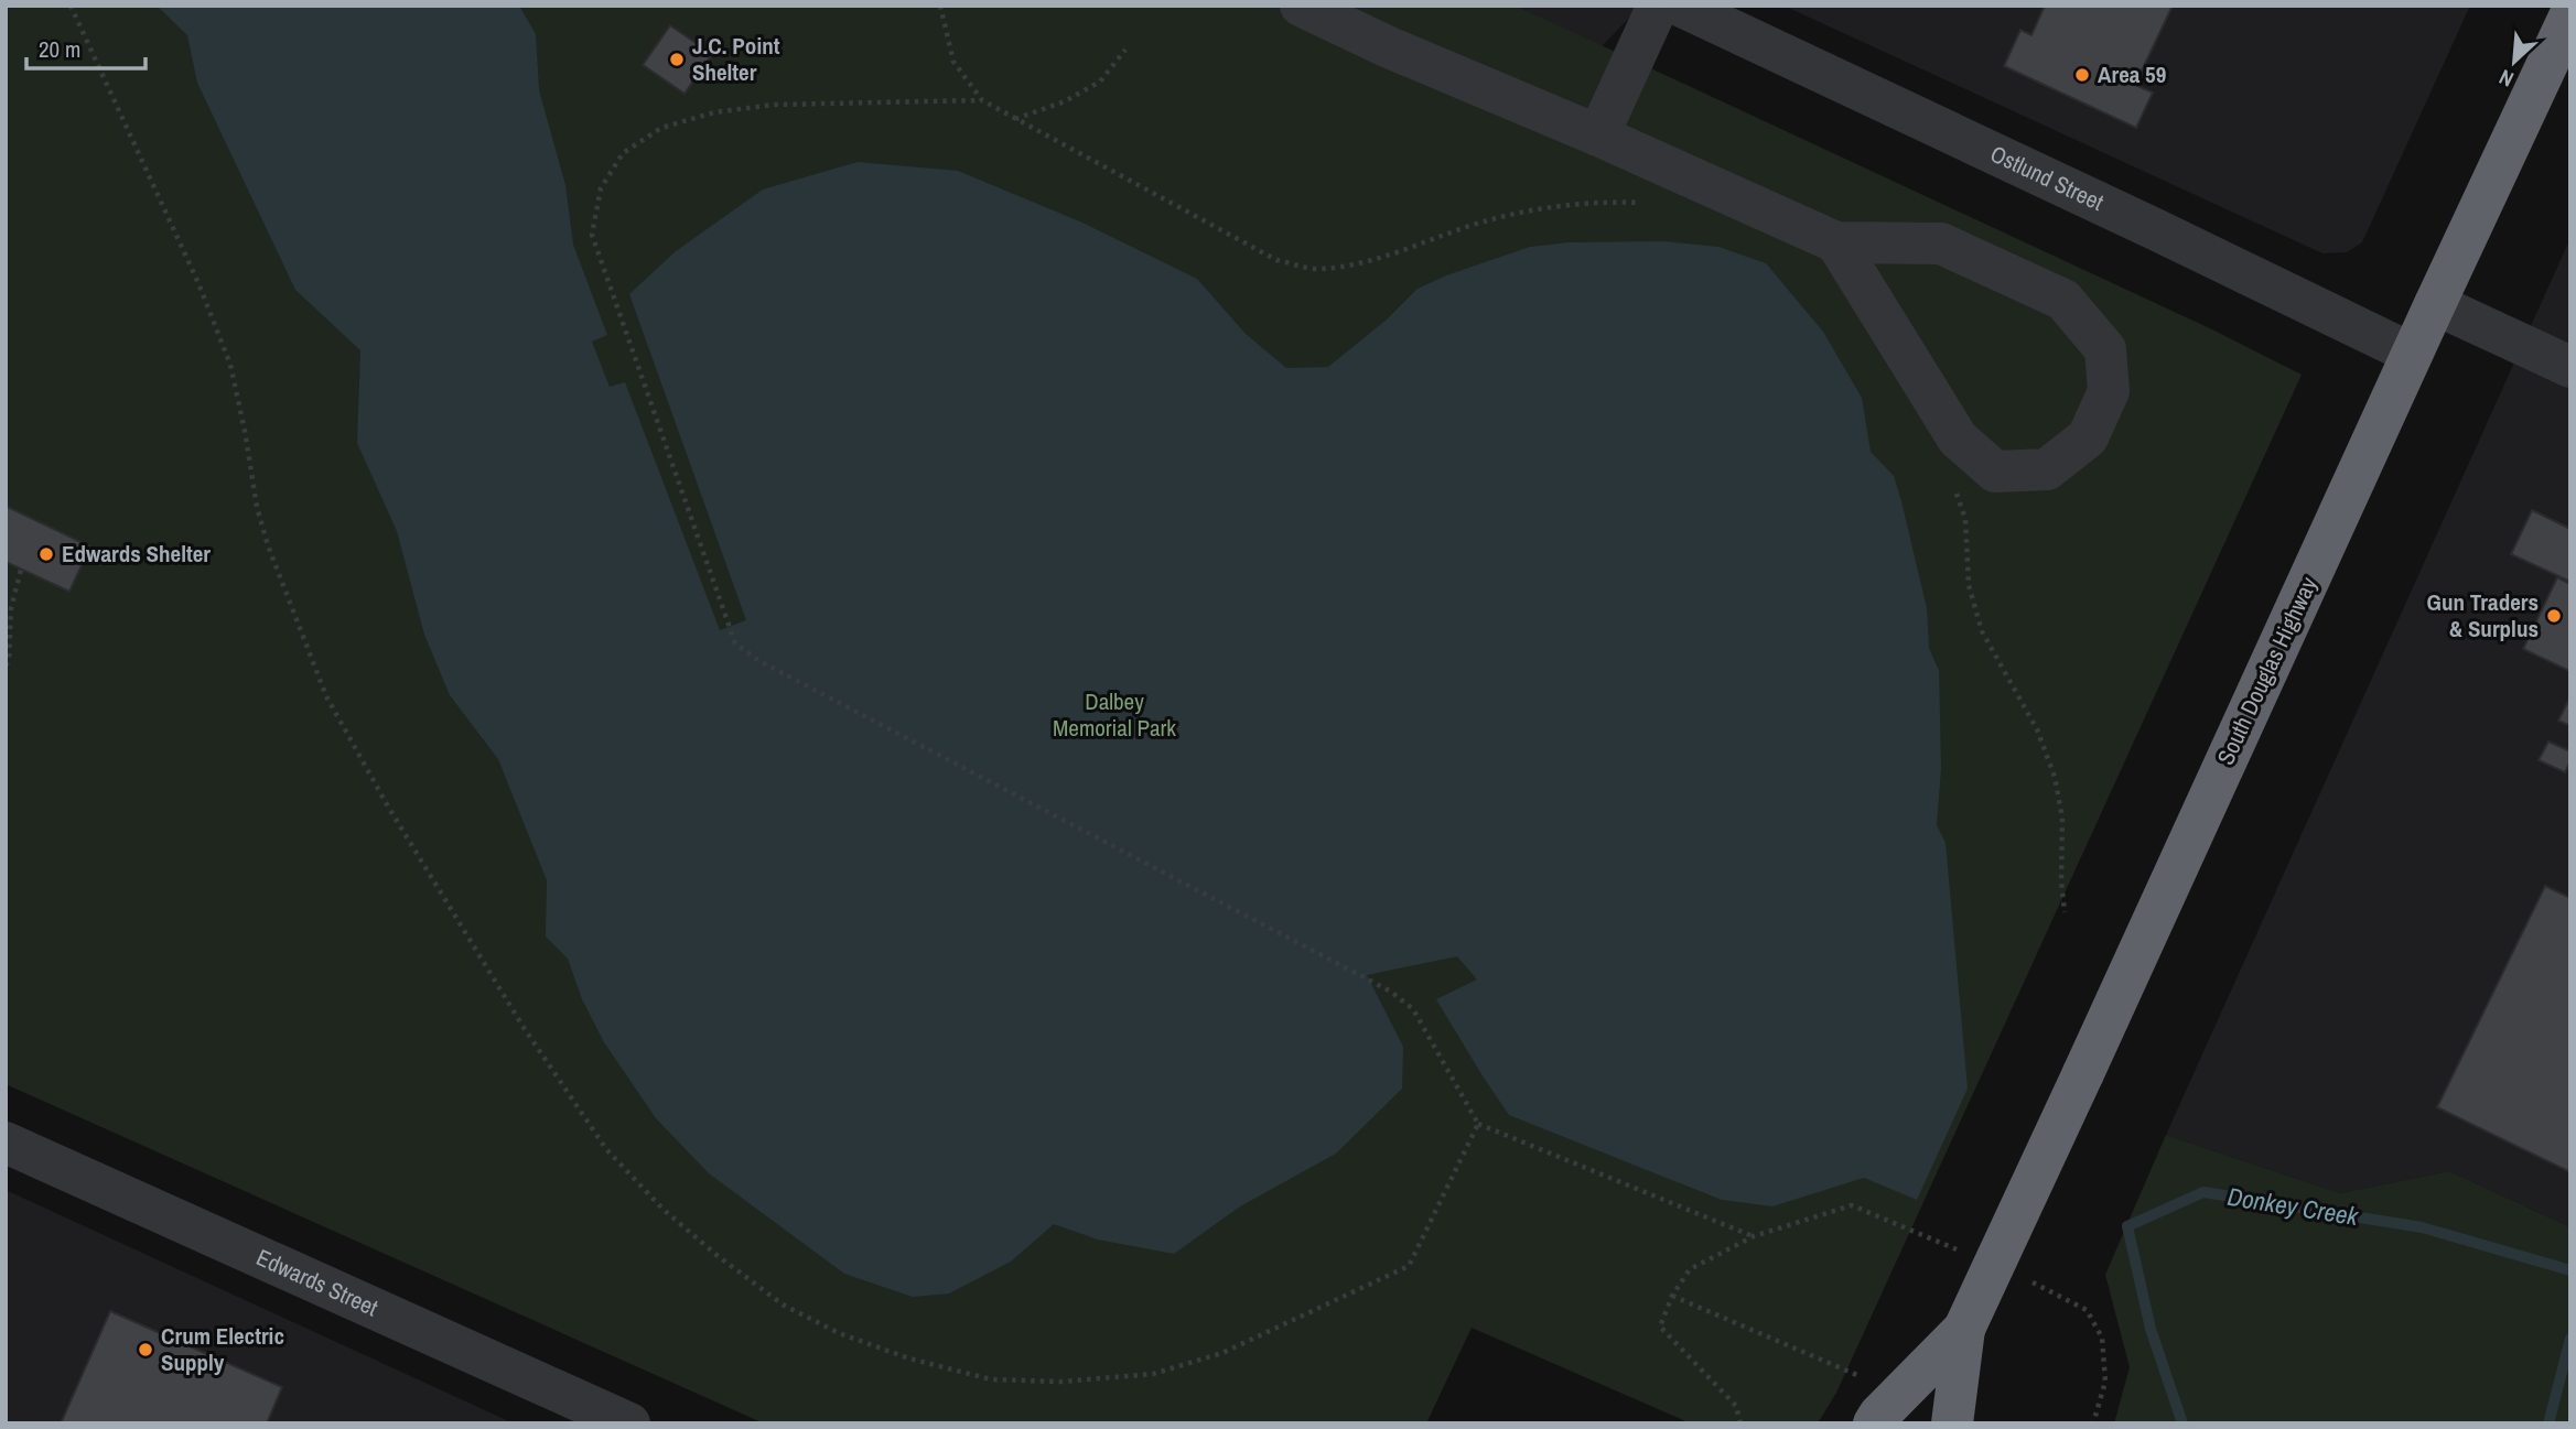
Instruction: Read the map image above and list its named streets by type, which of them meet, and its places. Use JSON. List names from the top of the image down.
{
  "streets": {
    "highway": ["South Douglas Highway"],
    "street": ["Ostlund Street", "Edwards Street"]
  },
  "crossings": [
    ["Ostlund Street", "South Douglas Highway"]
  ],
  "water": ["Donkey Creek"],
  "parks": ["Dalbey Memorial Park"],
  "places": [
    "J.C. Point Shelter",
    "Area 59",
    "Edwards Shelter",
    "Gun Traders & Surplus",
    "Crum Electric Supply"
  ],
  "scale_bar": "20 m",
  "north": "bottom left"
}
